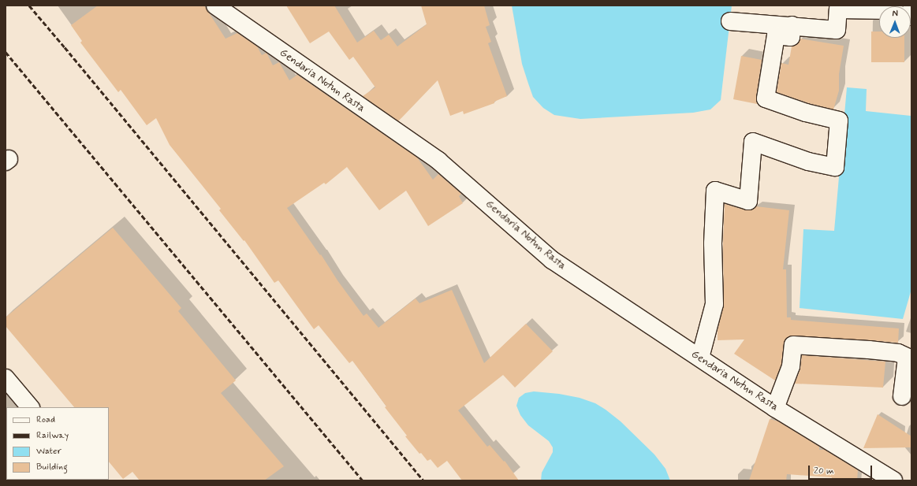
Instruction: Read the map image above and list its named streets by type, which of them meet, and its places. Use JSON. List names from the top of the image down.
{
  "streets": {
    "street": ["Gendaria Notun Rasta"]
  },
  "legend": [
    "Road",
    "Railway",
    "Water",
    "Building"
  ],
  "scale_bar": "20 m",
  "north": "top"
}
